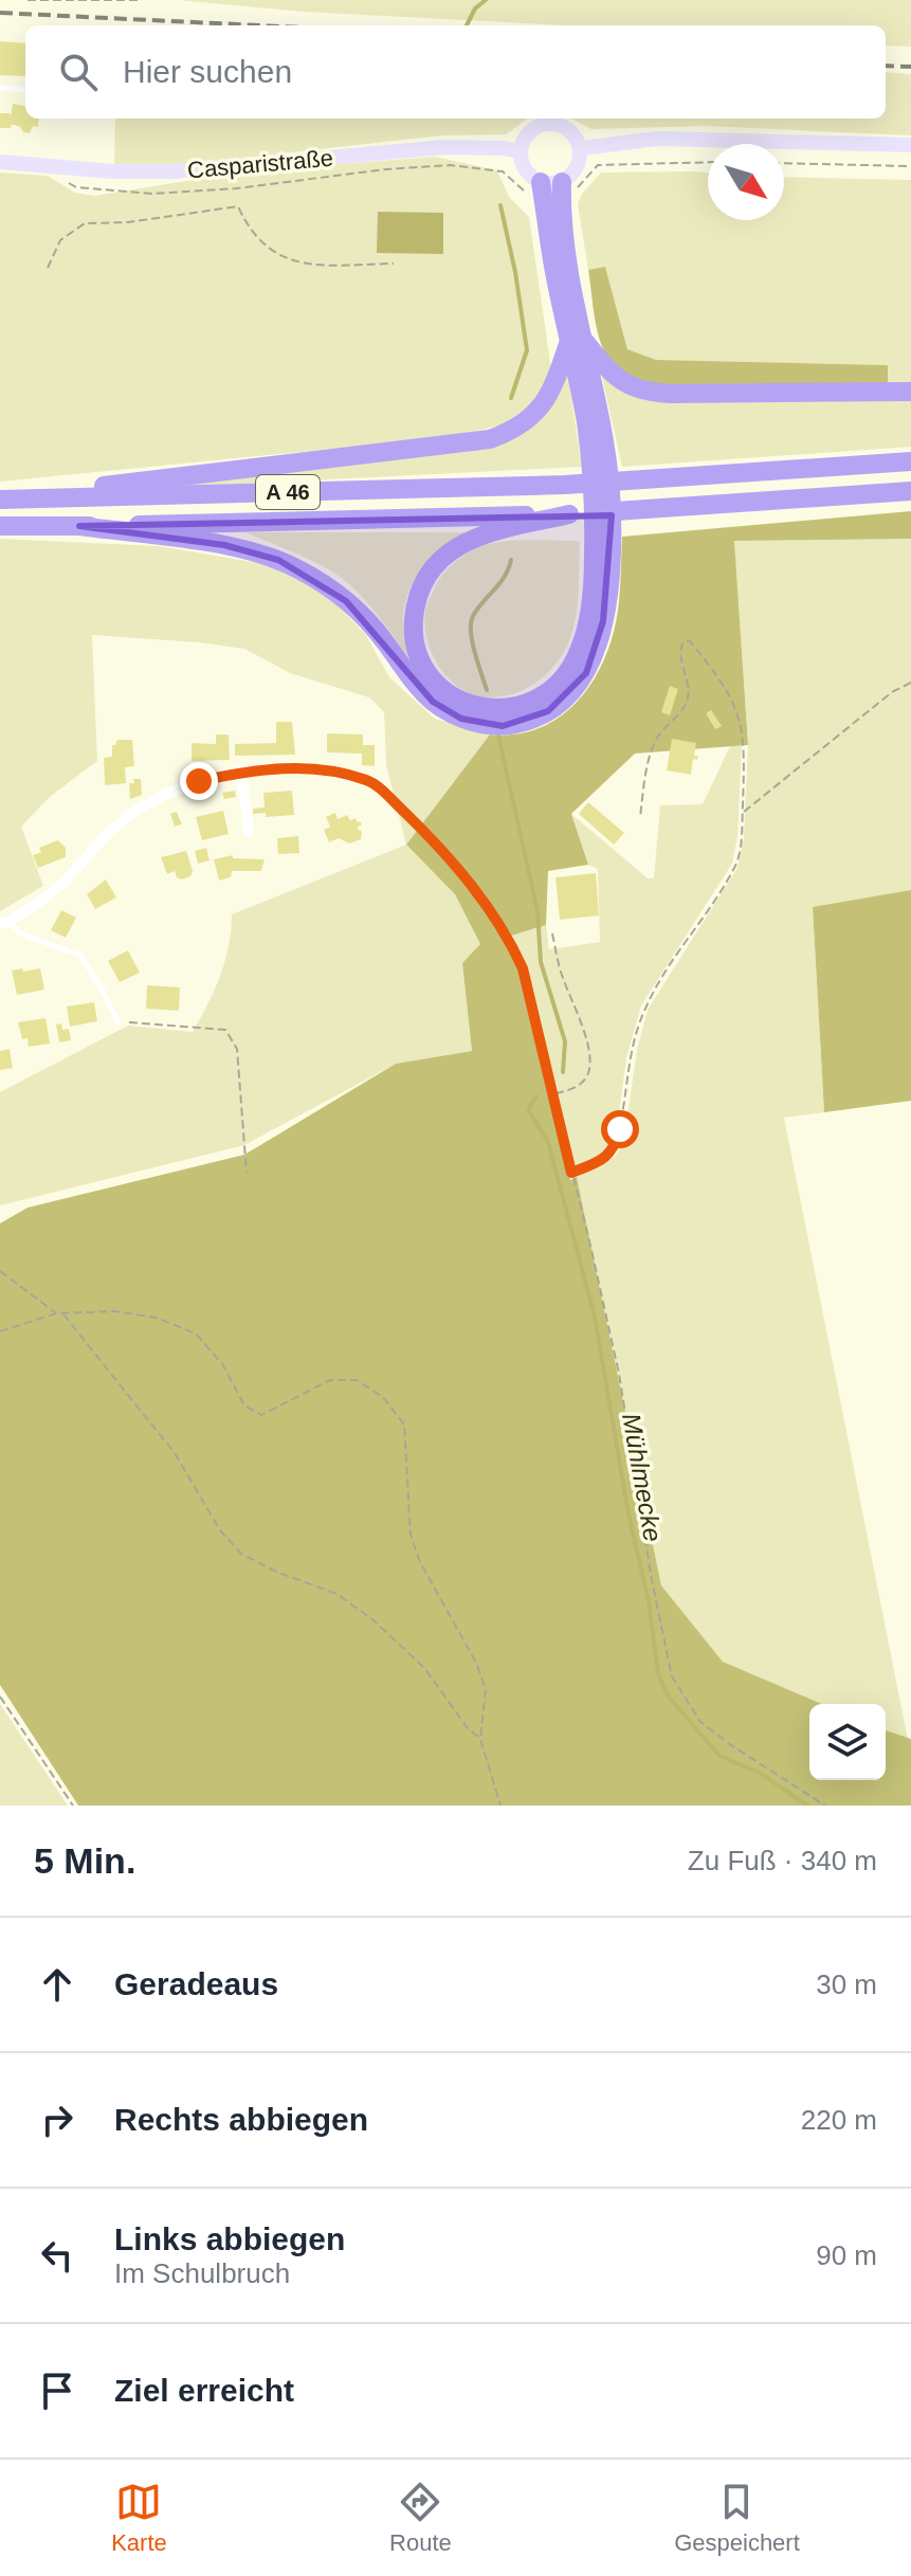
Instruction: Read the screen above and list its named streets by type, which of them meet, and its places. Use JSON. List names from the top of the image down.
{
  "streets": {
    "highway": ["A 46"],
    "main road": ["Casparistraße"]
  },
  "water": ["Mühlmecke"],
  "north": "bottom right",
  "page": {
    "search": "Hier suchen",
    "heading": ["5 Min.", "Zu Fuß · 340 m"],
    "list": [
      ["Geradeaus", "30 m"],
      ["Rechts abbiegen", "220 m"],
      ["Links abbiegen", "Im Schulbruch", "90 m"],
      "Ziel erreicht"
    ],
    "nav": ["Karte", "Route", "Gespeichert"]
  }
}
